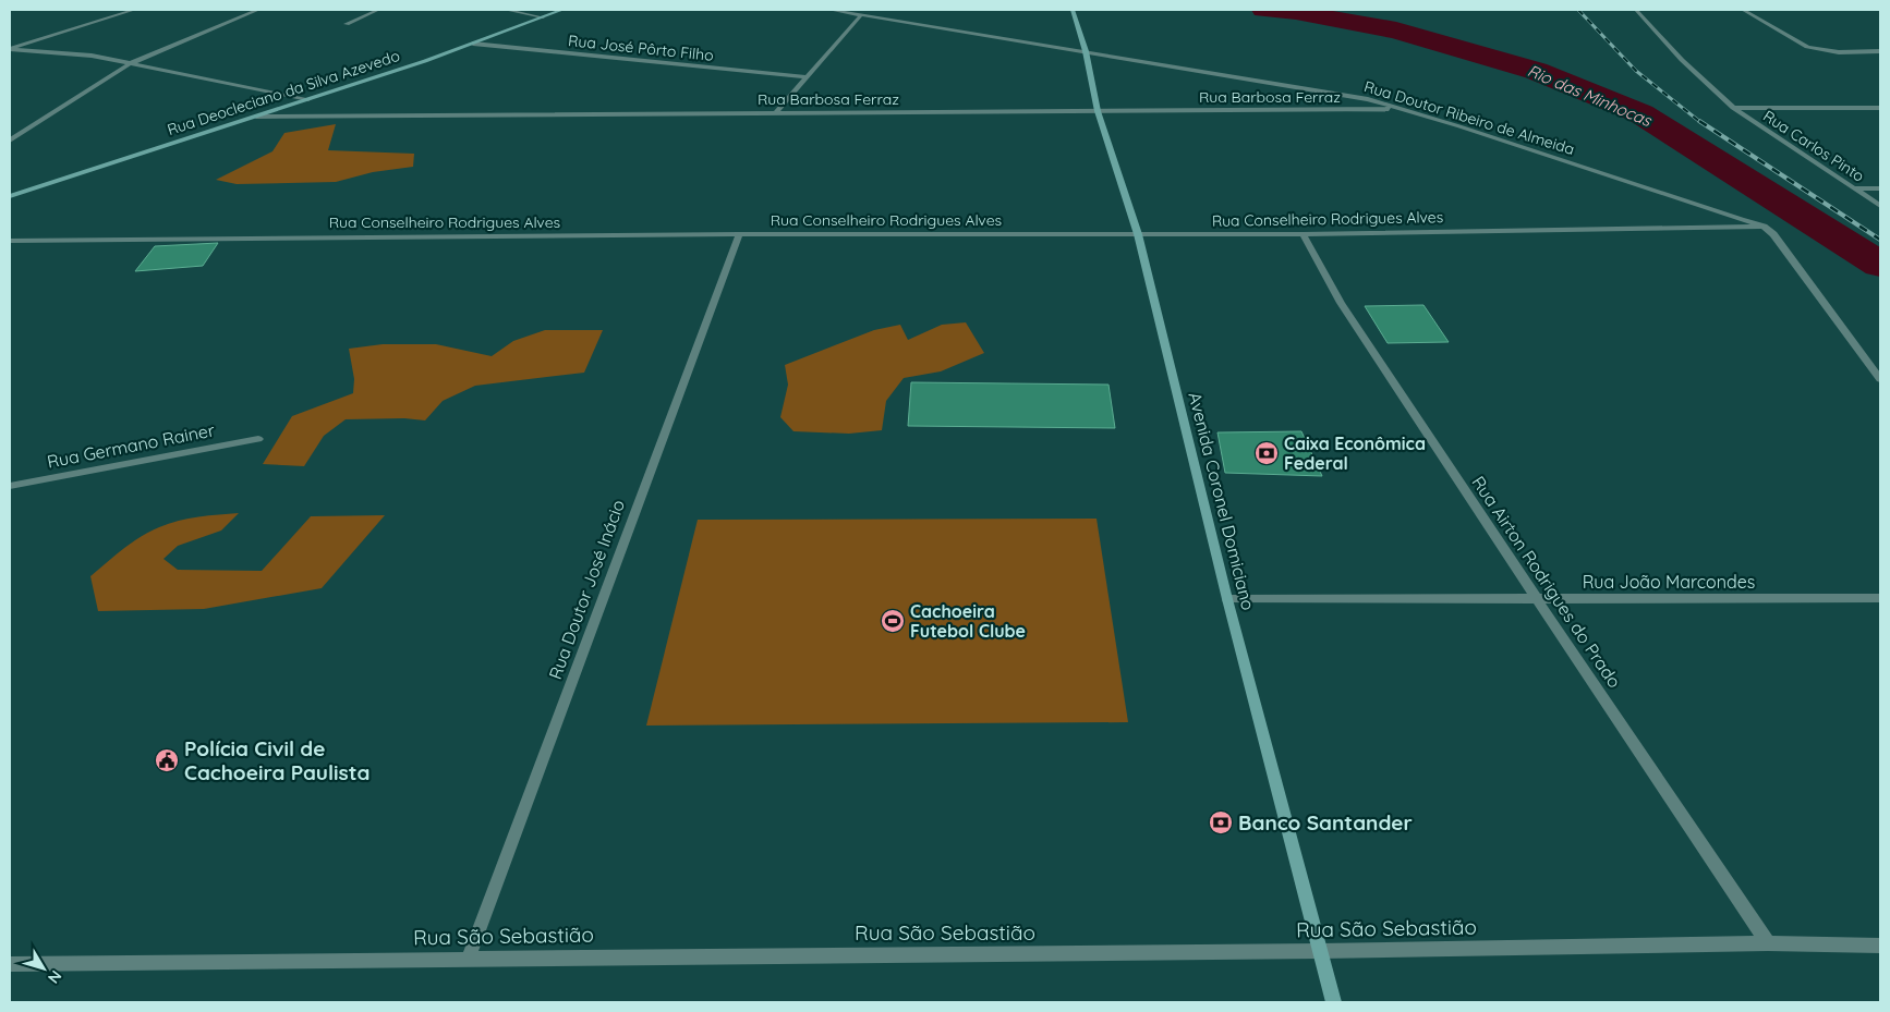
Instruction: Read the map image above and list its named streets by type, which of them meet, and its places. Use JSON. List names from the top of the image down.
{
  "streets": {
    "street": [
      "Rua José Pôrto Filho",
      "Rua Deocleciano da Silva Azevedo",
      "Rua Barbosa Ferraz",
      "Rua Doutor Ribeiro de Almeida",
      "Rua Carlos Pinto",
      "Rua Conselheiro Rodrigues Alves",
      "Rua Germano Rainer",
      "Avenida Coronel Domiciano",
      "Rua Airton Rodrigues do Prado",
      "Rua João Marcondes",
      "Rua Doutor José Inácio",
      "Rua São Sebastião"
    ]
  },
  "crossings": [
    ["Rua José Pôrto Filho", "Rua Deocleciano da Silva Azevedo"],
    ["Rua Deocleciano da Silva Azevedo", "Rua Barbosa Ferraz"],
    ["Rua Barbosa Ferraz", "Rua Doutor Ribeiro de Almeida"],
    ["Rua Barbosa Ferraz", "Avenida Coronel Domiciano"],
    ["Rua Doutor Ribeiro de Almeida", "Rua Conselheiro Rodrigues Alves"],
    ["Rua Doutor Ribeiro de Almeida", "Avenida Coronel Domiciano"],
    ["Rua Conselheiro Rodrigues Alves", "Avenida Coronel Domiciano"],
    ["Rua Conselheiro Rodrigues Alves", "Rua Airton Rodrigues do Prado"],
    ["Rua Conselheiro Rodrigues Alves", "Rua Doutor José Inácio"],
    ["Avenida Coronel Domiciano", "Rua João Marcondes"],
    ["Avenida Coronel Domiciano", "Rua São Sebastião"],
    ["Rua Airton Rodrigues do Prado", "Rua João Marcondes"],
    ["Rua Airton Rodrigues do Prado", "Rua São Sebastião"],
    ["Rua Doutor José Inácio", "Rua São Sebastião"]
  ],
  "water": ["Rio das Minhocas"],
  "places": {
    "bank": ["Caixa Econômica Federal", "Banco Santander"],
    "sports": ["Cachoeira Futebol Clube"],
    "public building": ["Polícia Civil de Cachoeira Paulista"]
  },
  "north": "bottom right"
}
